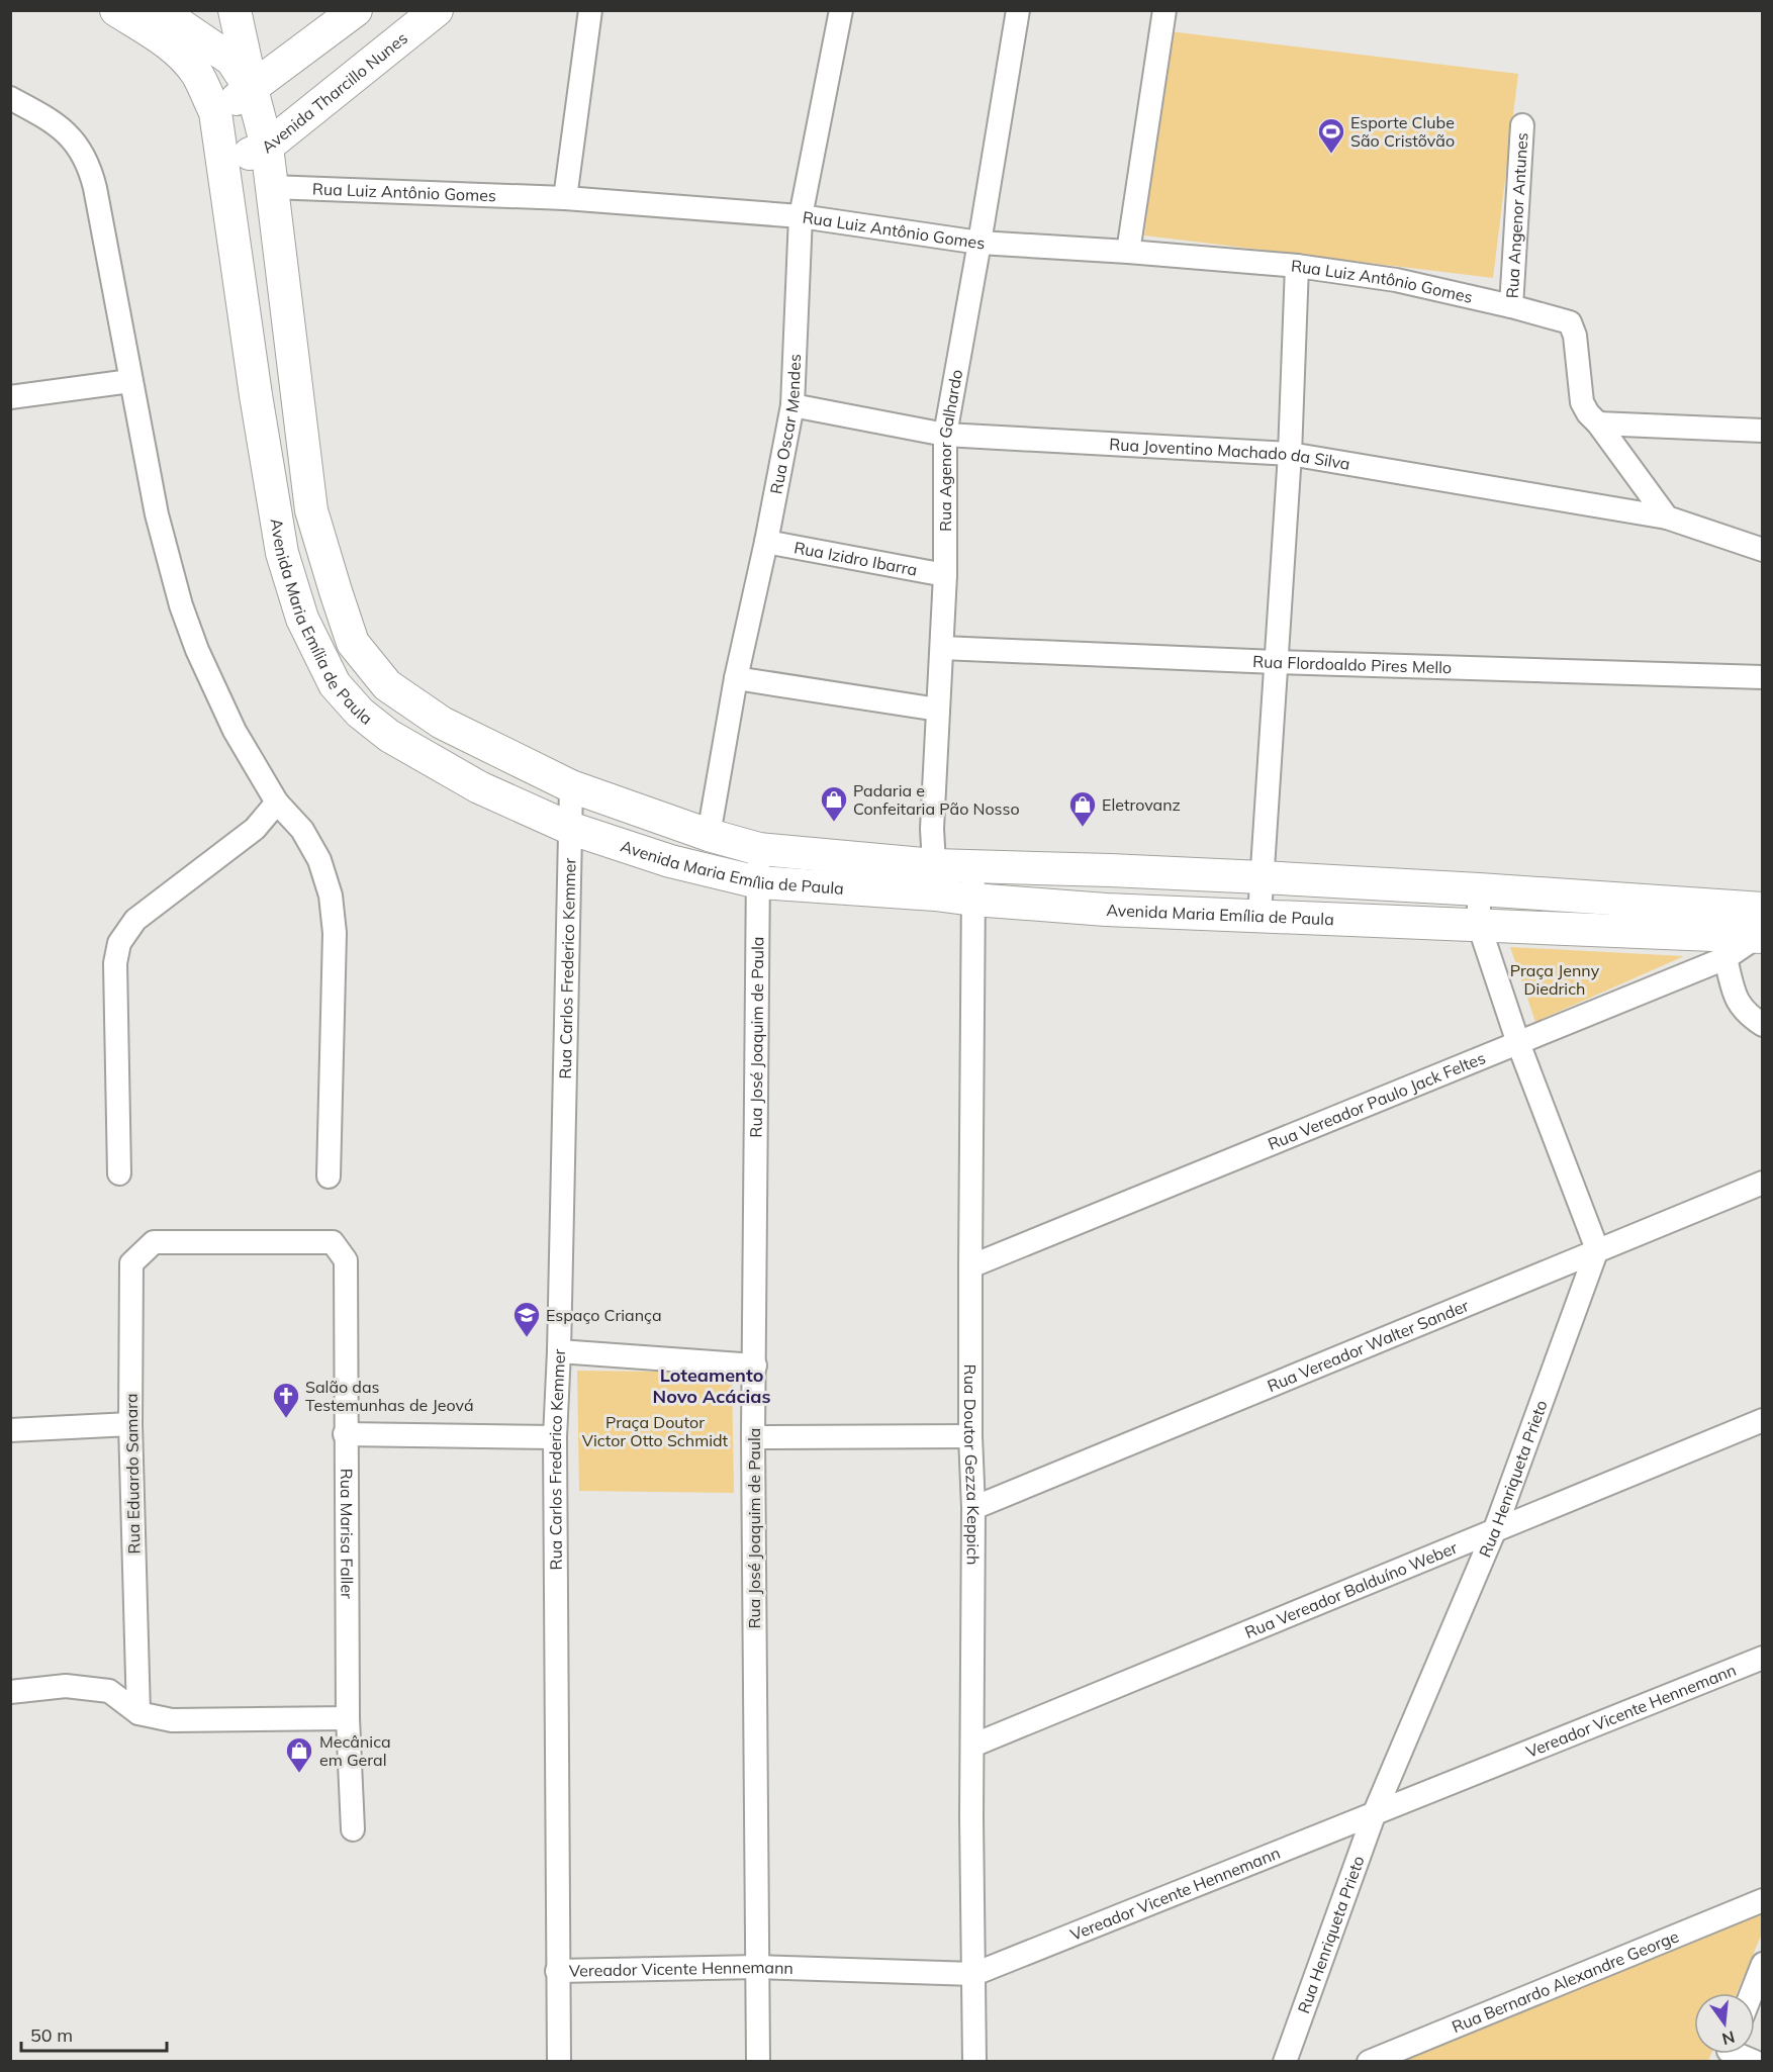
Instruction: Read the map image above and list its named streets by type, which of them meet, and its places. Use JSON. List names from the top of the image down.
{
  "streets": {
    "main road": ["Avenida Tharcillo Nunes", "Avenida Maria Emília de Paula"],
    "street": [
      "Rua Luiz Antônio Gomes",
      "Rua Angenor Antunes",
      "Rua Oscar Mendes",
      "Rua Agenor Galhardo",
      "Rua Joventino Machado da Silva",
      "Rua Izidro Ibarra",
      "Rua Flordoaldo Pires Mello",
      "Rua Carlos Frederico Kemmer",
      "Rua José Joaquim de Paula",
      "Rua Vereador Paulo Jack Feltes",
      "Rua Vereador Walter Sander",
      "Rua Doutor Gezza Keppich",
      "Rua Eduardo Samara",
      "Rua Henriqueta Prieto",
      "Rua Marisa Faller",
      "Rua Vereador Balduíno Weber",
      "Vereador Vicente Hennemann",
      "Rua Bernardo Alexandre George"
    ]
  },
  "crossings": [
    ["Avenida Tharcillo Nunes", "Avenida Maria Emília de Paula"],
    ["Rua Luiz Antônio Gomes", "Rua Angenor Antunes"],
    ["Rua Luiz Antônio Gomes", "Rua Oscar Mendes"],
    ["Rua Luiz Antônio Gomes", "Rua Agenor Galhardo"],
    ["Rua Luiz Antônio Gomes", "Avenida Maria Emília de Paula"],
    ["Rua Oscar Mendes", "Rua Joventino Machado da Silva"],
    ["Rua Oscar Mendes", "Rua Izidro Ibarra"],
    ["Rua Oscar Mendes", "Avenida Maria Emília de Paula"],
    ["Rua Agenor Galhardo", "Rua Joventino Machado da Silva"],
    ["Rua Agenor Galhardo", "Rua Izidro Ibarra"],
    ["Rua Agenor Galhardo", "Avenida Maria Emília de Paula"],
    ["Rua Agenor Galhardo", "Rua Flordoaldo Pires Mello"],
    ["Avenida Maria Emília de Paula", "Rua Carlos Frederico Kemmer"],
    ["Avenida Maria Emília de Paula", "Rua José Joaquim de Paula"],
    ["Avenida Maria Emília de Paula", "Rua Vereador Paulo Jack Feltes"],
    ["Avenida Maria Emília de Paula", "Rua Doutor Gezza Keppich"],
    ["Rua Carlos Frederico Kemmer", "Vereador Vicente Hennemann"],
    ["Rua José Joaquim de Paula", "Vereador Vicente Hennemann"],
    ["Rua Vereador Paulo Jack Feltes", "Rua Doutor Gezza Keppich"],
    ["Rua Vereador Walter Sander", "Rua Doutor Gezza Keppich"],
    ["Rua Vereador Walter Sander", "Rua Henriqueta Prieto"],
    ["Rua Doutor Gezza Keppich", "Rua Vereador Balduíno Weber"],
    ["Rua Doutor Gezza Keppich", "Vereador Vicente Hennemann"],
    ["Rua Eduardo Samara", "Rua Marisa Faller"],
    ["Rua Henriqueta Prieto", "Rua Vereador Balduíno Weber"],
    ["Rua Henriqueta Prieto", "Vereador Vicente Hennemann"]
  ],
  "districts": ["Loteamento Novo Acácias"],
  "parks": ["Praça Jenny Diedrich", "Praça Doutor Victor Otto Schmidt"],
  "places": {
    "sports": ["Esporte Clube São Cristõvão"],
    "shop": ["Padaria e Confeitaria Pão Nosso", "Eletrovanz", "Mecânica em Geral"],
    "school or university": ["Espaço Criança"],
    "church": ["Salão das Testemunhas de Jeová"]
  },
  "scale_bar": "50 m",
  "north": "bottom"
}
